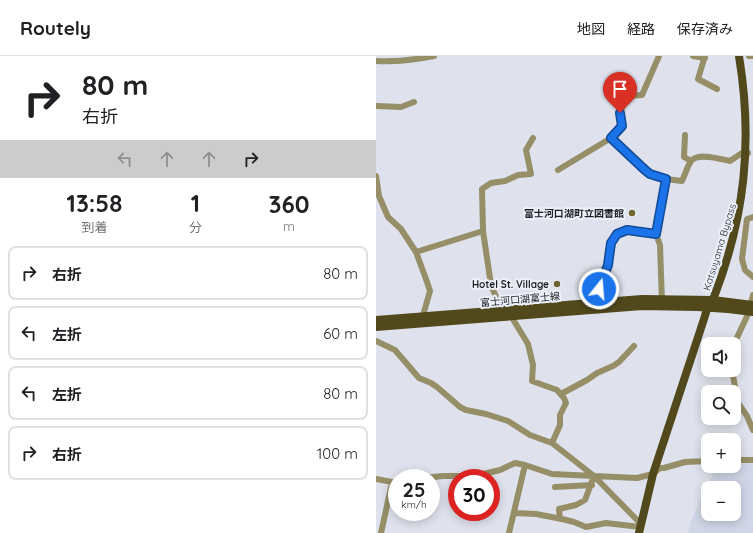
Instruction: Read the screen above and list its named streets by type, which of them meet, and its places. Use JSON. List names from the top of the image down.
{
  "streets": {
    "main road": ["Katsuyama Bypass", "富士河口湖富士線"]
  },
  "crossings": [
    ["Katsuyama Bypass", "富士河口湖富士線"]
  ],
  "places": ["富士河口湖町立図書館", "Hotel St. Village"],
  "page": {
    "header": "Routely",
    "nav": ["地図", "経路", "保存済み"],
    "turn": ["80 m", "右折"],
    "eta": [
      "13:58",
      "到着",
      "1",
      "分",
      "360",
      "m"
    ],
    "list": [
      {
        "name": "右折",
        "value": "80 m"
      },
      {
        "name": "左折",
        "value": "60 m"
      },
      {
        "name": "左折",
        "value": "80 m"
      },
      {
        "name": "右折",
        "value": "100 m"
      }
    ],
    "map_buttons": ["+", "−"],
    "speed": "25 km/h",
    "limit": "30"
  }
}
